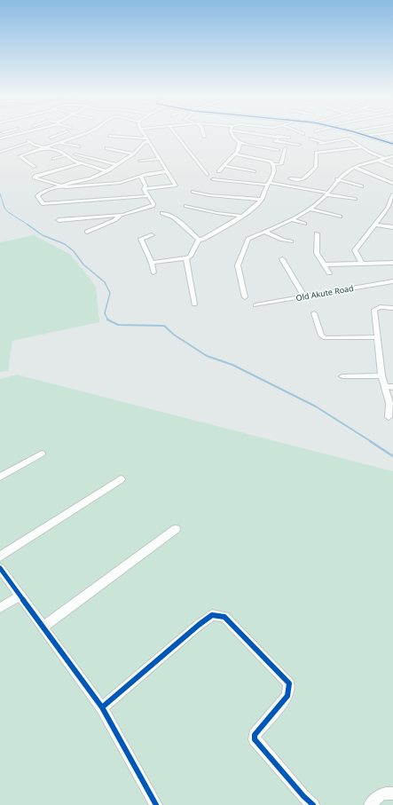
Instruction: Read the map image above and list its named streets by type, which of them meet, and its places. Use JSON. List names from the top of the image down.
{
  "streets": {
    "street": ["Old Akute Road"]
  }
}
